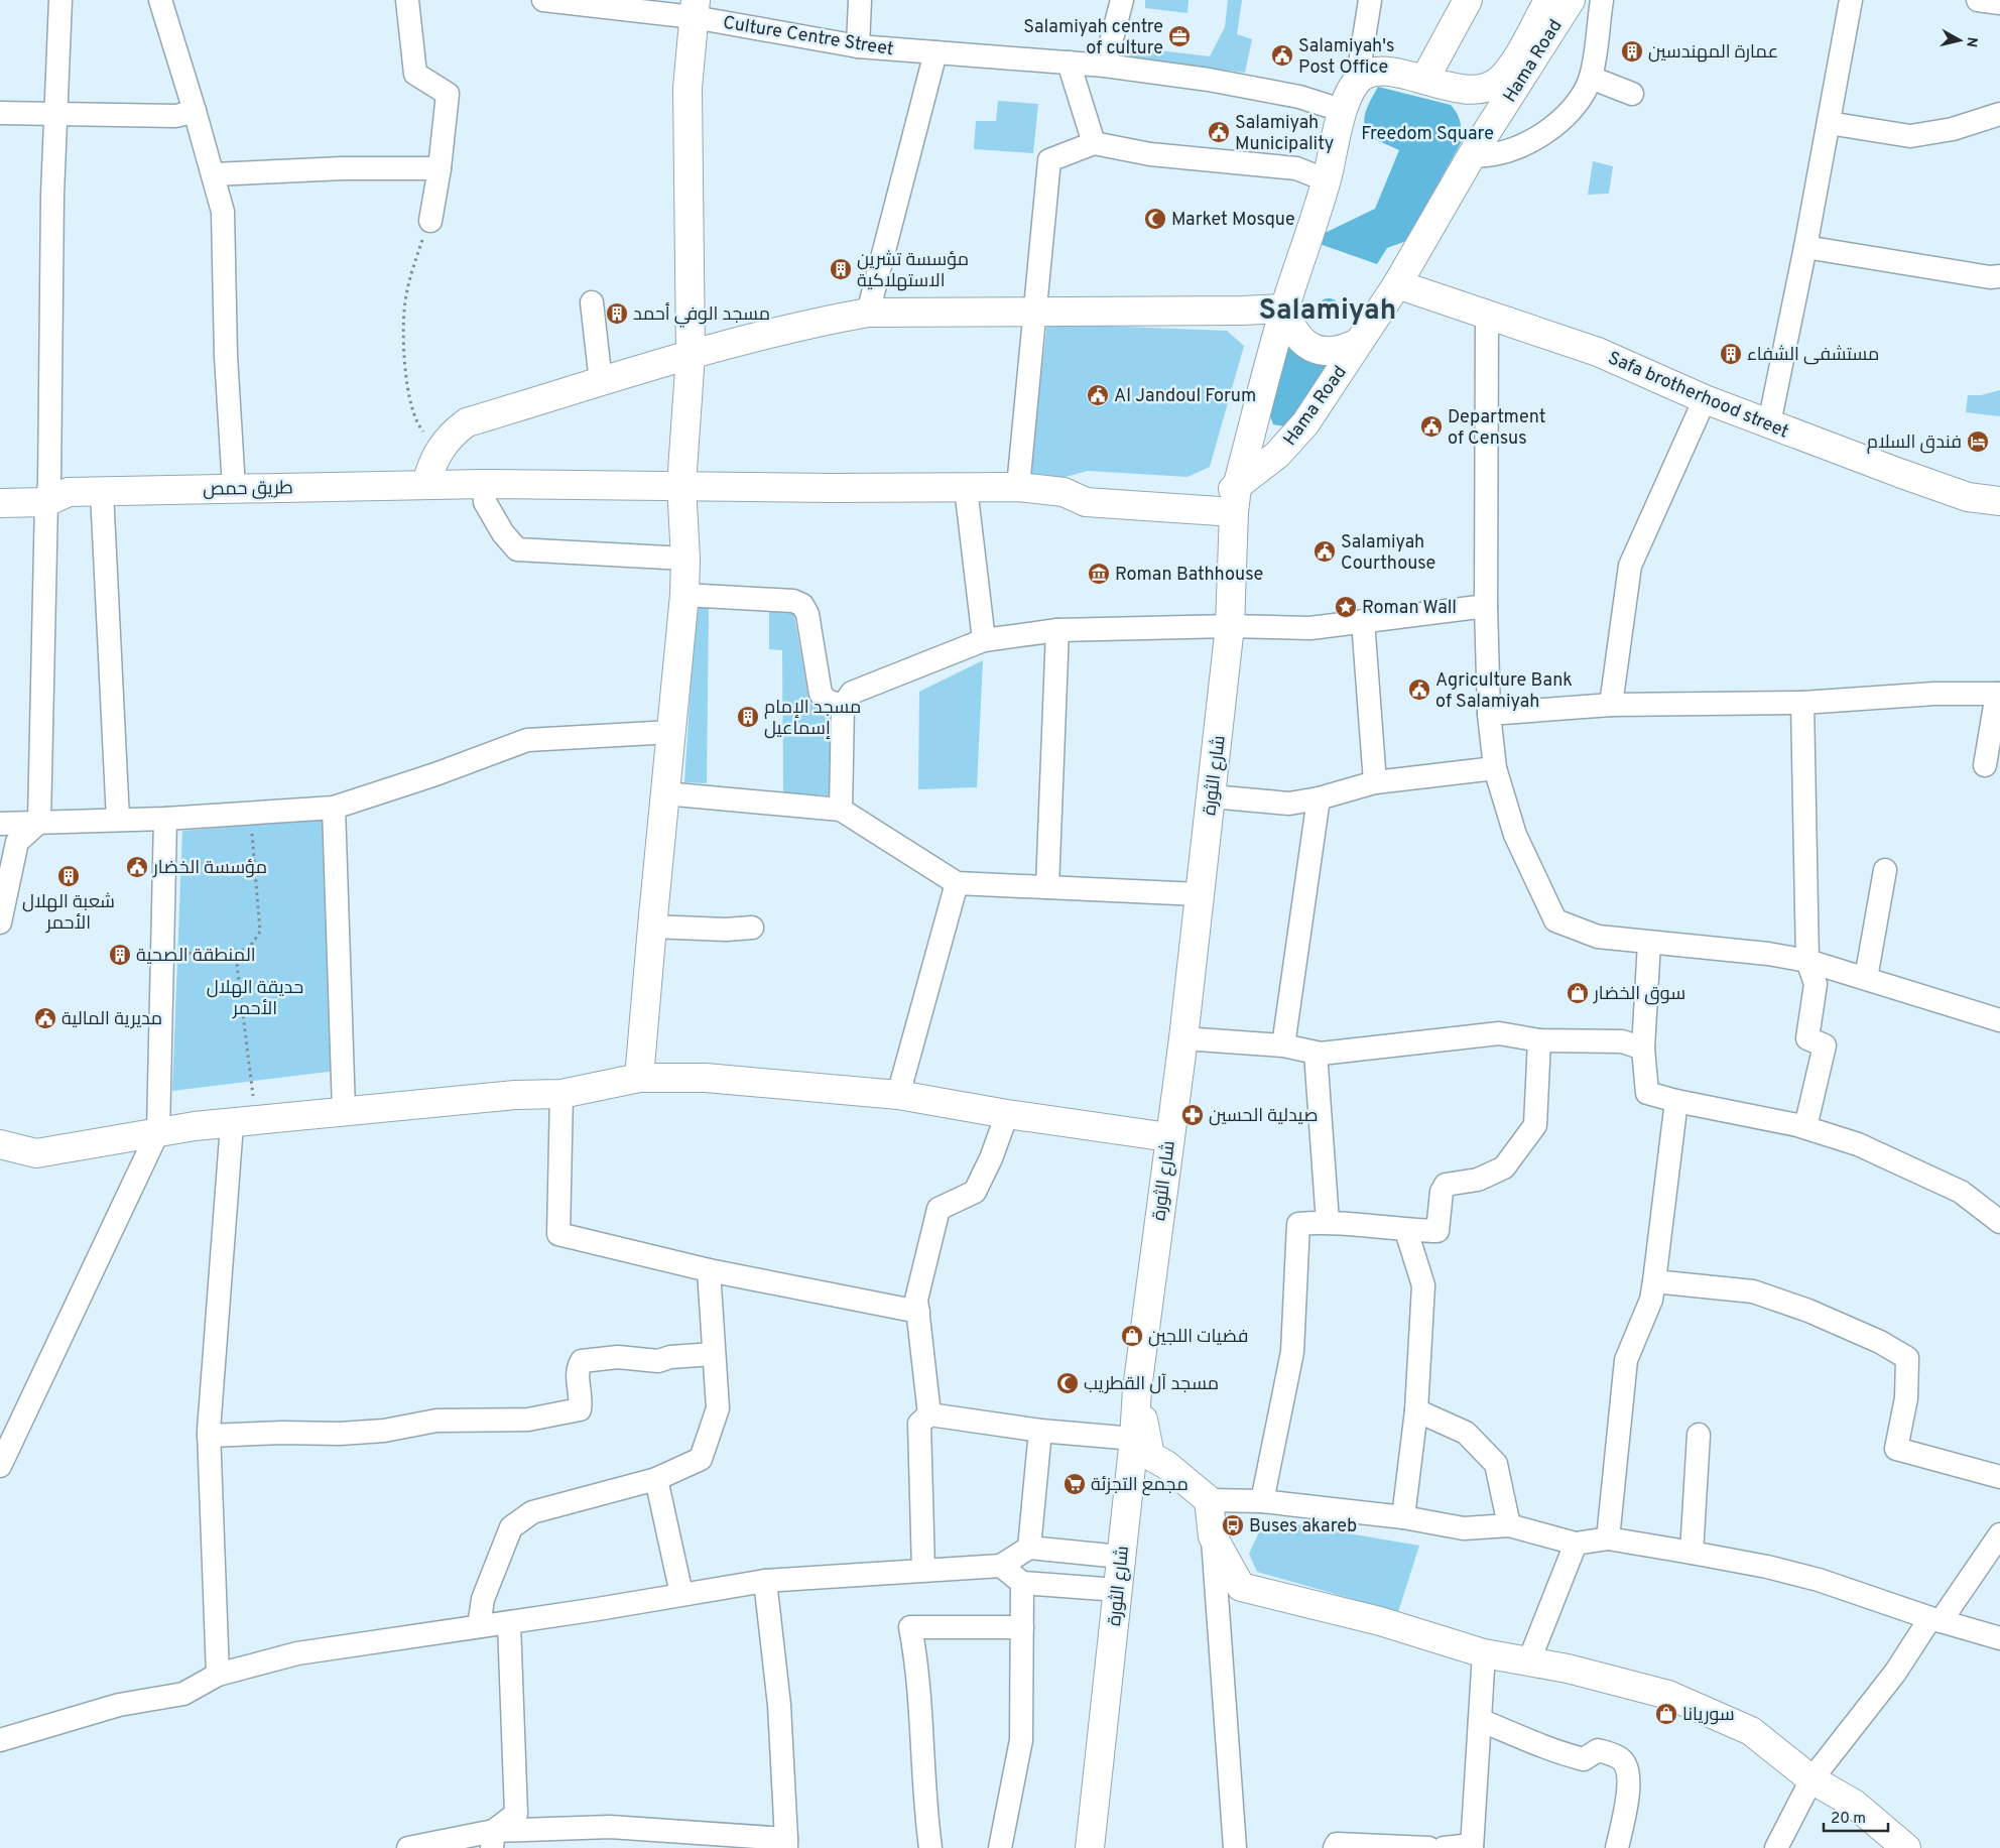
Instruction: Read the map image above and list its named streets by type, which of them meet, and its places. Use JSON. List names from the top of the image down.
{
  "streets": {
    "main road": [
      "Hama Road",
      "Safa brotherhood street",
      "طريق حمص",
      "شارع الثورة"
    ],
    "street": ["Culture Centre Street"]
  },
  "crossings": [
    ["Hama Road", "Safa brotherhood street"],
    ["Hama Road", "طريق حمص"],
    ["Hama Road", "شارع الثورة"],
    ["طريق حمص", "شارع الثورة"]
  ],
  "districts": ["Salamiyah"],
  "parks": ["Freedom Square", "حديقة الهلال الأحمر"],
  "places": {
    "office": ["Salamiyah centre of culture"],
    "building": [
      "عمارة المهندسين",
      "مؤسسة تشرين الاستهلاكية",
      "مسجد الوفي أحمد",
      "مستشفى الشفاء",
      "مسجد الإمام إسماعيل",
      "شعبة الهلال الأحمر",
      "المنطقة الصحية"
    ],
    "public building": [
      "Salamiyah's Post Office",
      "Salamiyah Municipality",
      "Al Jandoul Forum",
      "Department of Census",
      "Salamiyah Courthouse",
      "Agriculture Bank of Salamiyah",
      "مؤسسة الخضار",
      "مديرية المالية"
    ],
    "mosque": ["Market Mosque", "مسجد آل القطريب"],
    "hotel": ["فندق السلام"],
    "museum": ["Roman Bathhouse"],
    "place": ["Roman Wall"],
    "shop": ["سوق الخضار", "فضيات اللجين", "سوريانا"],
    "pharmacy": ["صيدلية الحسين"],
    "supermarket": ["مجمع التجزئة"],
    "bus stop": ["Buses akareb"]
  },
  "scale_bar": "20 m",
  "north": "right"
}
